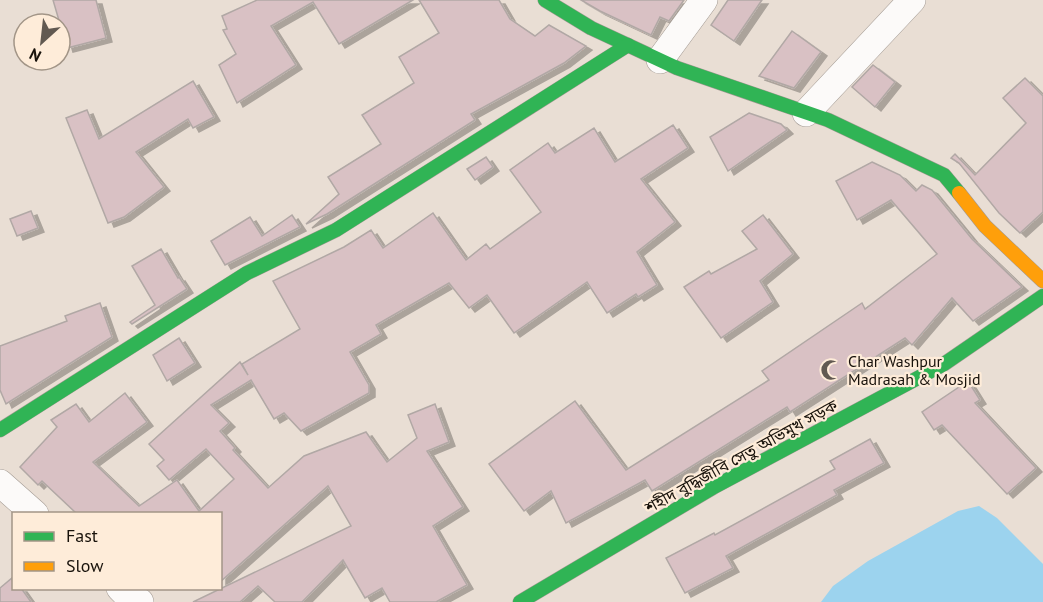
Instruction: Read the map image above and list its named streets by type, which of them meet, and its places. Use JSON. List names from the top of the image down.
{
  "streets": {
    "street": ["শহীদ বুদ্ধিজীবি সেতু অভিমুখ সড়ক"]
  },
  "places": {
    "mosque": ["Char Washpur Madrasah & Mosjid"]
  },
  "legend": ["Fast", "Slow"],
  "north": "bottom left"
}
